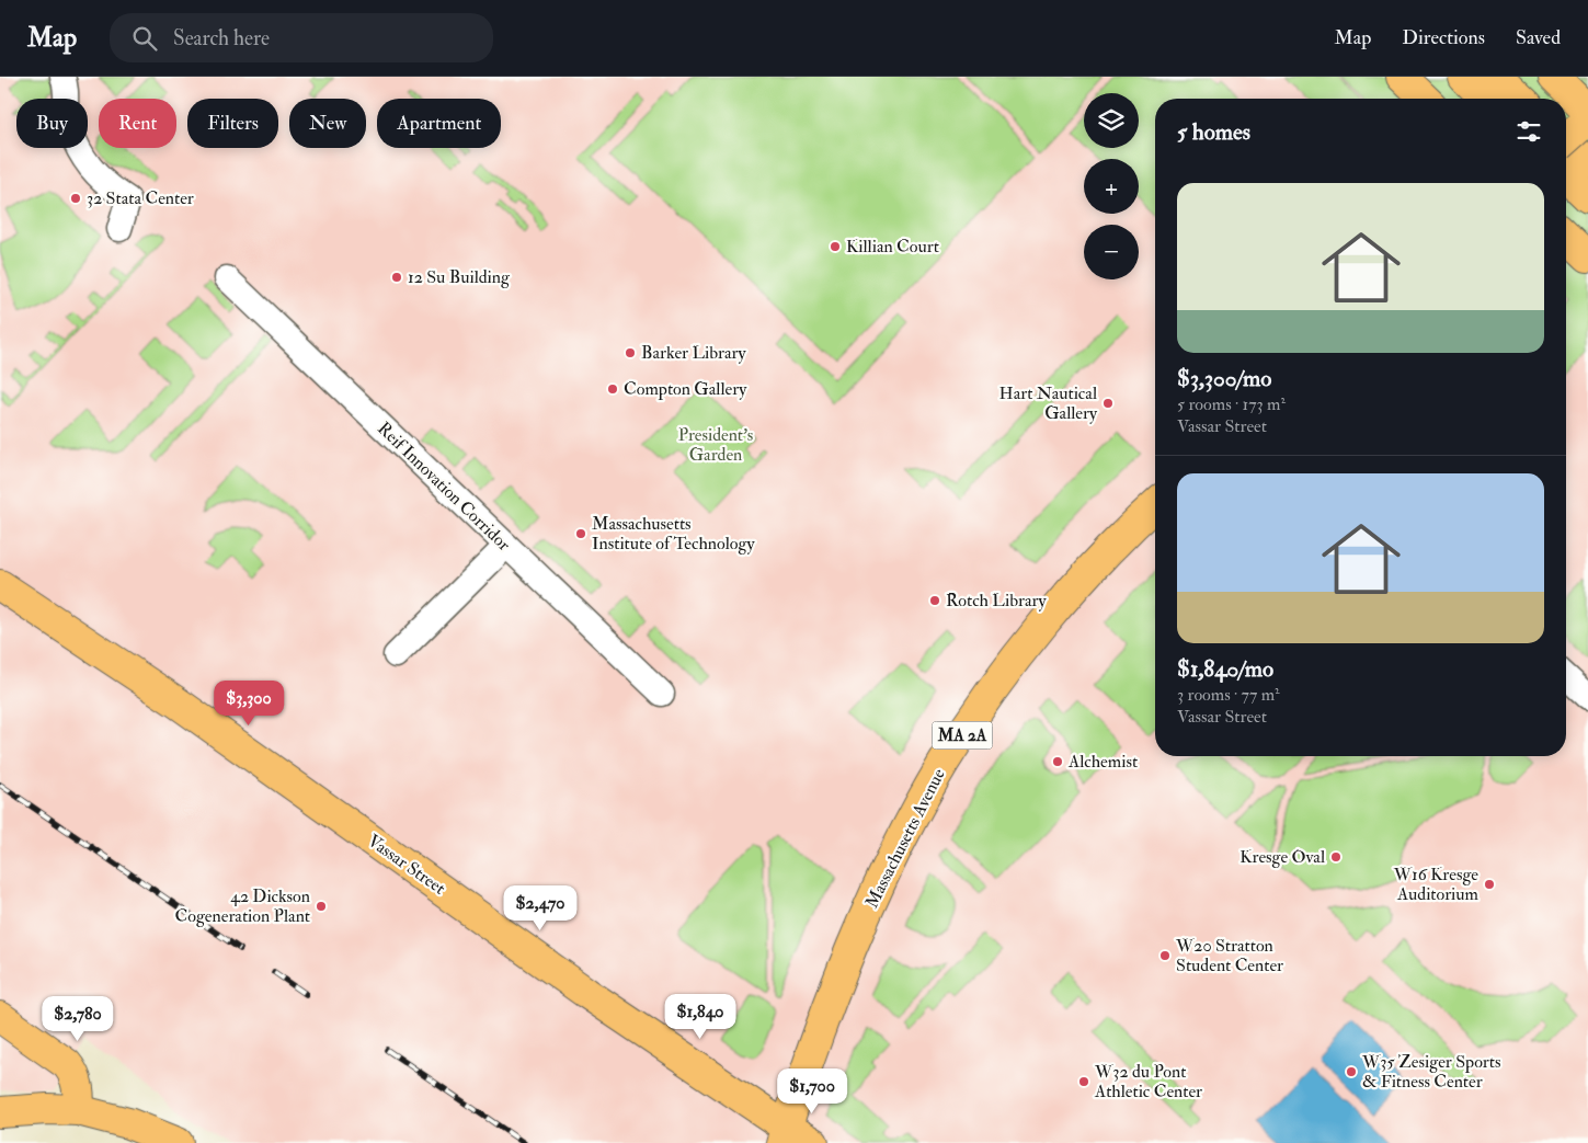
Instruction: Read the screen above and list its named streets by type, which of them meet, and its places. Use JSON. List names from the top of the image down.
{
  "streets": {
    "main road": ["MA 2A", "Massachusetts Avenue", "Vassar Street"],
    "street": ["Reif Innovation Corridor"]
  },
  "crossings": [
    ["Massachusetts Avenue", "Vassar Street"]
  ],
  "parks": ["President's Garden"],
  "places": [
    "32 Stata Center",
    "Killian Court",
    "12 Su Building",
    "Barker Library",
    "Compton Gallery",
    "Hart Nautical Gallery",
    "Massachusetts Institute of Technology",
    "Rotch Library",
    "Alchemist",
    "Kresge Oval",
    "W16 Kresge Auditorium",
    "42 Dickson Cogeneration Plant",
    "W20 Stratton Student Center",
    "W35 Zesiger Sports & Fitness Center",
    "W32 du Pont Athletic Center"
  ],
  "page": {
    "header": "Map",
    "search": "Search here",
    "nav": ["Map", "Directions", "Saved"],
    "map_buttons": ["+", "−"],
    "chip": [
      "Buy",
      "Rent",
      "Filters",
      "New",
      "Apartment"
    ],
    "heading": "5 homes",
    "list": [
      {
        "name": "$3,300/mo",
        "note": "5 rooms · 173 m² · Vassar Street"
      },
      {
        "name": "$1,840/mo",
        "note": "3 rooms · 77 m² · Vassar Street"
      }
    ],
    "price": [
      "$3,300",
      "$2,470",
      "$1,840",
      "$2,780",
      "$1,700"
    ]
  }
}
